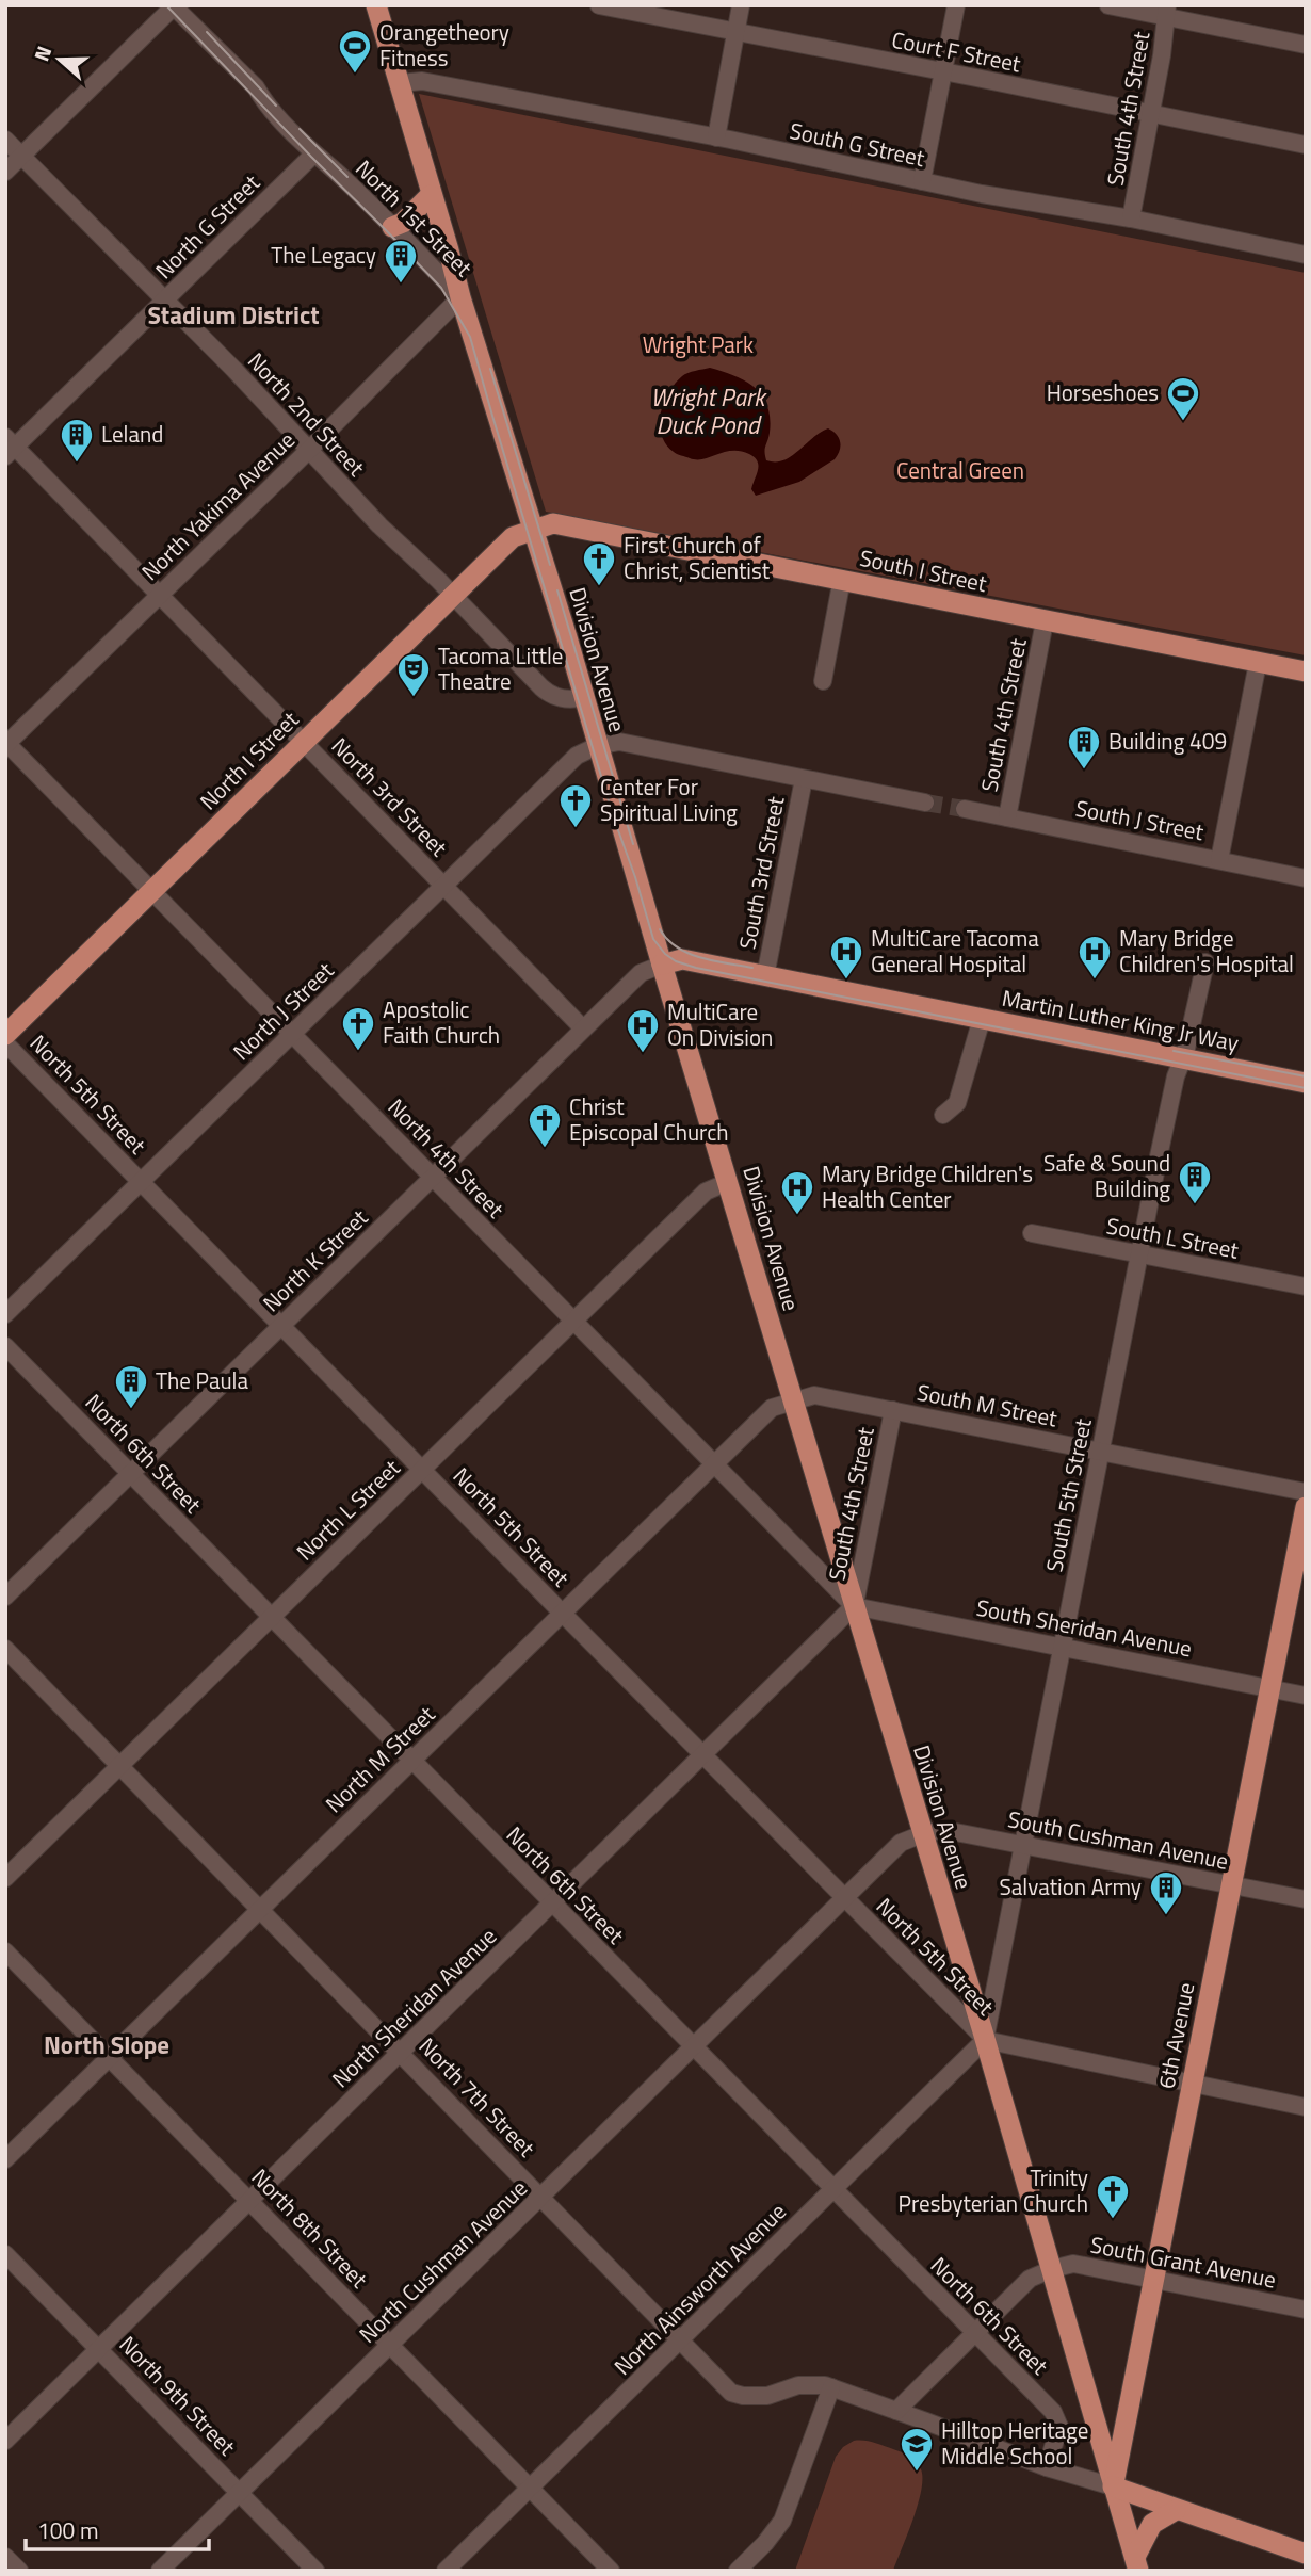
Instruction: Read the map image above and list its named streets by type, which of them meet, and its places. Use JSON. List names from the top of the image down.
{
  "streets": {
    "main road": [
      "South I Street",
      "Division Avenue",
      "North I Street",
      "Martin Luther King Jr Way",
      "6th Avenue"
    ],
    "street": [
      "Court F Street",
      "South 4th Street",
      "South G Street",
      "North 1st Street",
      "North G Street",
      "North 2nd Street",
      "North Yakima Avenue",
      "North 3rd Street",
      "South J Street",
      "South 3rd Street",
      "North J Street",
      "North 5th Street",
      "North 4th Street",
      "South L Street",
      "North K Street",
      "South M Street",
      "North 6th Street",
      "South 5th Street",
      "North L Street",
      "South Sheridan Avenue",
      "North M Street",
      "South Cushman Avenue",
      "North Sheridan Avenue",
      "North 7th Street",
      "North 8th Street",
      "North Cushman Avenue",
      "South Grant Avenue",
      "North Ainsworth Avenue",
      "North 9th Street"
    ]
  },
  "crossings": [
    ["Court F Street", "South 4th Street"],
    ["South 4th Street", "South G Street"],
    ["South 4th Street", "South I Street"],
    ["South 4th Street", "Division Avenue"],
    ["South 4th Street", "South J Street"],
    ["South 4th Street", "North 4th Street"],
    ["South 4th Street", "South M Street"],
    ["South 4th Street", "South Sheridan Avenue"],
    ["South 4th Street", "North Sheridan Avenue"],
    ["South G Street", "Division Avenue"],
    ["North 1st Street", "North G Street"],
    ["North 1st Street", "North Yakima Avenue"],
    ["North 1st Street", "Division Avenue"],
    ["North G Street", "North 2nd Street"],
    ["North G Street", "North 3rd Street"],
    ["North 2nd Street", "North Yakima Avenue"],
    ["North 2nd Street", "Division Avenue"],
    ["North 2nd Street", "North I Street"],
    ["North Yakima Avenue", "Division Avenue"],
    ["North Yakima Avenue", "North 3rd Street"],
    ["North Yakima Avenue", "North 4th Street"],
    ["South I Street", "Division Avenue"],
    ["South I Street", "North I Street"],
    ["Division Avenue", "North I Street"],
    ["Division Avenue", "North J Street"],
    ["Division Avenue", "Martin Luther King Jr Way"],
    ["Division Avenue", "North 5th Street"],
    ["Division Avenue", "North 4th Street"],
    ["Division Avenue", "North K Street"],
    ["Division Avenue", "South M Street"],
    ["Division Avenue", "South 5th Street"],
    ["Division Avenue", "North L Street"],
    ["Division Avenue", "South Sheridan Avenue"],
    ["Division Avenue", "North M Street"],
    ["Division Avenue", "South Cushman Avenue"],
    ["Division Avenue", "North Sheridan Avenue"],
    ["Division Avenue", "6th Avenue"],
    ["Division Avenue", "North Cushman Avenue"],
    ["Division Avenue", "South Grant Avenue"],
    ["Division Avenue", "North Ainsworth Avenue"],
    ["North I Street", "North 3rd Street"],
    ["North I Street", "North 4th Street"],
    ["North 3rd Street", "North J Street"],
    ["North 3rd Street", "North K Street"],
    ["South 3rd Street", "Martin Luther King Jr Way"],
    ["North J Street", "North 5th Street"],
    ["North J Street", "North 4th Street"],
    ["Martin Luther King Jr Way", "North K Street"],
    ["Martin Luther King Jr Way", "South 5th Street"],
    ["North 5th Street", "North K Street"],
    ["North 5th Street", "South 5th Street"],
    ["North 5th Street", "North L Street"],
    ["North 5th Street", "North M Street"],
    ["North 5th Street", "North Sheridan Avenue"],
    ["North 5th Street", "North Cushman Avenue"],
    ["North 5th Street", "North Ainsworth Avenue"],
    ["North 4th Street", "North K Street"],
    ["North 4th Street", "North L Street"],
    ["North 4th Street", "South Sheridan Avenue"],
    ["North 4th Street", "North M Street"],
    ["North 4th Street", "North Sheridan Avenue"],
    ["South L Street", "South 5th Street"],
    ["North K Street", "North 6th Street"],
    ["South M Street", "South 5th Street"],
    ["South M Street", "North M Street"],
    ["North 6th Street", "North L Street"],
    ["North 6th Street", "North M Street"],
    ["North 6th Street", "North Sheridan Avenue"],
    ["North 6th Street", "North Cushman Avenue"],
    ["North 6th Street", "North Ainsworth Avenue"],
    ["South 5th Street", "South Sheridan Avenue"],
    ["South 5th Street", "South Cushman Avenue"],
    ["South 5th Street", "North Ainsworth Avenue"],
    ["North L Street", "North 7th Street"],
    ["South Sheridan Avenue", "North Sheridan Avenue"],
    ["South Sheridan Avenue", "6th Avenue"],
    ["North M Street", "North 7th Street"],
    ["North M Street", "North 8th Street"],
    ["South Cushman Avenue", "6th Avenue"],
    ["South Cushman Avenue", "North Cushman Avenue"],
    ["North Sheridan Avenue", "North 7th Street"],
    ["North Sheridan Avenue", "North 8th Street"],
    ["North Sheridan Avenue", "North 9th Street"],
    ["6th Avenue", "South Grant Avenue"],
    ["North 7th Street", "North Cushman Avenue"],
    ["North 7th Street", "North Ainsworth Avenue"],
    ["North 8th Street", "North Cushman Avenue"],
    ["North 8th Street", "North Ainsworth Avenue"],
    ["North Cushman Avenue", "North 9th Street"]
  ],
  "districts": ["Stadium District", "North Slope"],
  "water": ["Wright Park Duck Pond"],
  "parks": ["Wright Park", "Central Green"],
  "places": {
    "sports": ["Orangetheory Fitness", "Horseshoes"],
    "building": [
      "The Legacy",
      "Leland",
      "Building 409",
      "Safe & Sound Building",
      "The Paula",
      "Salvation Army"
    ],
    "church": [
      "First Church of Christ, Scientist",
      "Center For Spiritual Living",
      "Apostolic Faith Church",
      "Christ Episcopal Church",
      "Trinity Presbyterian Church"
    ],
    "theatre": ["Tacoma Little Theatre"],
    "hospital": [
      "MultiCare Tacoma General Hospital",
      "Mary Bridge Children's Hospital",
      "MultiCare On Division",
      "Mary Bridge Children's Health Center"
    ],
    "school or university": ["Hilltop Heritage Middle School"]
  },
  "scale_bar": "100 m",
  "north": "left"
}
